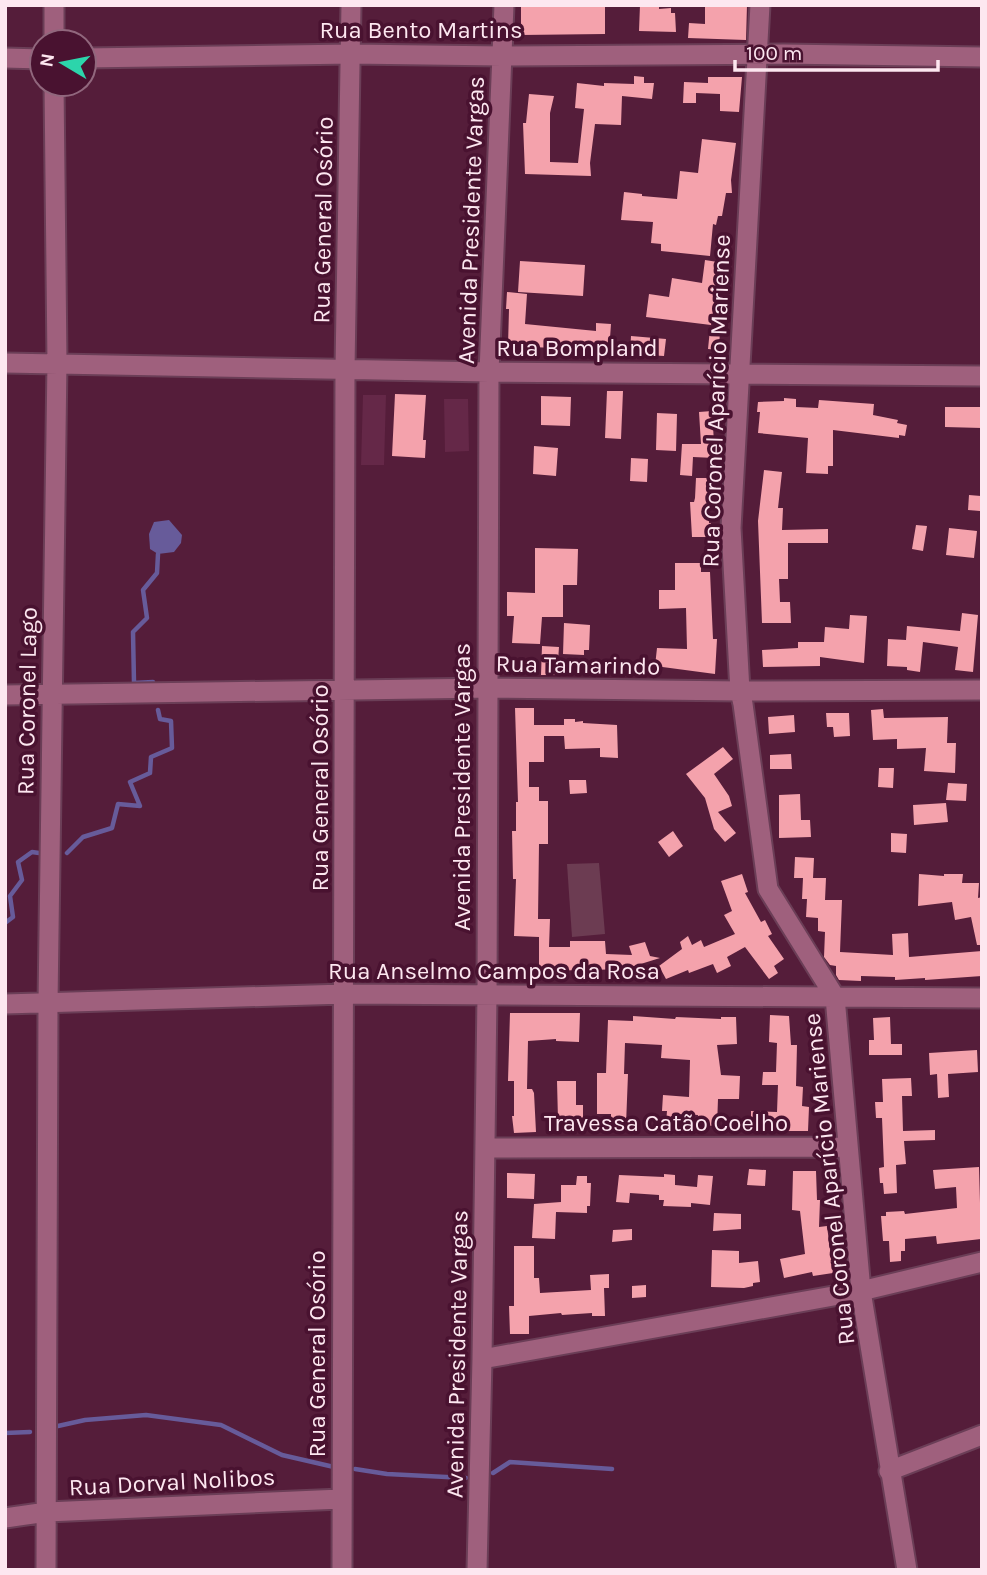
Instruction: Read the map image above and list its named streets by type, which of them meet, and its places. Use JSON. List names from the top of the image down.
{
  "streets": {
    "street": [
      "Rua Bento Martins",
      "Rua General Osório",
      "Avenida Presidente Vargas",
      "Rua Bompland",
      "Rua Coronel Aparício Mariense",
      "Rua Tamarindo",
      "Rua Coronel Lago",
      "Rua Anselmo Campos da Rosa",
      "Travessa Catão Coelho",
      "Rua Dorval Nolibos"
    ]
  },
  "crossings": [
    ["Rua Bento Martins", "Rua General Osório"],
    ["Rua Bento Martins", "Avenida Presidente Vargas"],
    ["Rua Bento Martins", "Rua Coronel Aparício Mariense"],
    ["Rua General Osório", "Rua Bompland"],
    ["Rua General Osório", "Rua Tamarindo"],
    ["Rua General Osório", "Rua Anselmo Campos da Rosa"],
    ["Rua General Osório", "Rua Dorval Nolibos"],
    ["Avenida Presidente Vargas", "Rua Bompland"],
    ["Avenida Presidente Vargas", "Rua Tamarindo"],
    ["Avenida Presidente Vargas", "Rua Anselmo Campos da Rosa"],
    ["Avenida Presidente Vargas", "Travessa Catão Coelho"],
    ["Rua Bompland", "Rua Coronel Aparício Mariense"],
    ["Rua Bompland", "Rua Coronel Lago"],
    ["Rua Coronel Aparício Mariense", "Rua Tamarindo"],
    ["Rua Coronel Aparício Mariense", "Rua Anselmo Campos da Rosa"],
    ["Rua Coronel Aparício Mariense", "Travessa Catão Coelho"],
    ["Rua Tamarindo", "Rua Coronel Lago"],
    ["Rua Coronel Lago", "Rua Anselmo Campos da Rosa"],
    ["Rua Coronel Lago", "Rua Dorval Nolibos"]
  ],
  "scale_bar": "100 m",
  "north": "left"
}
